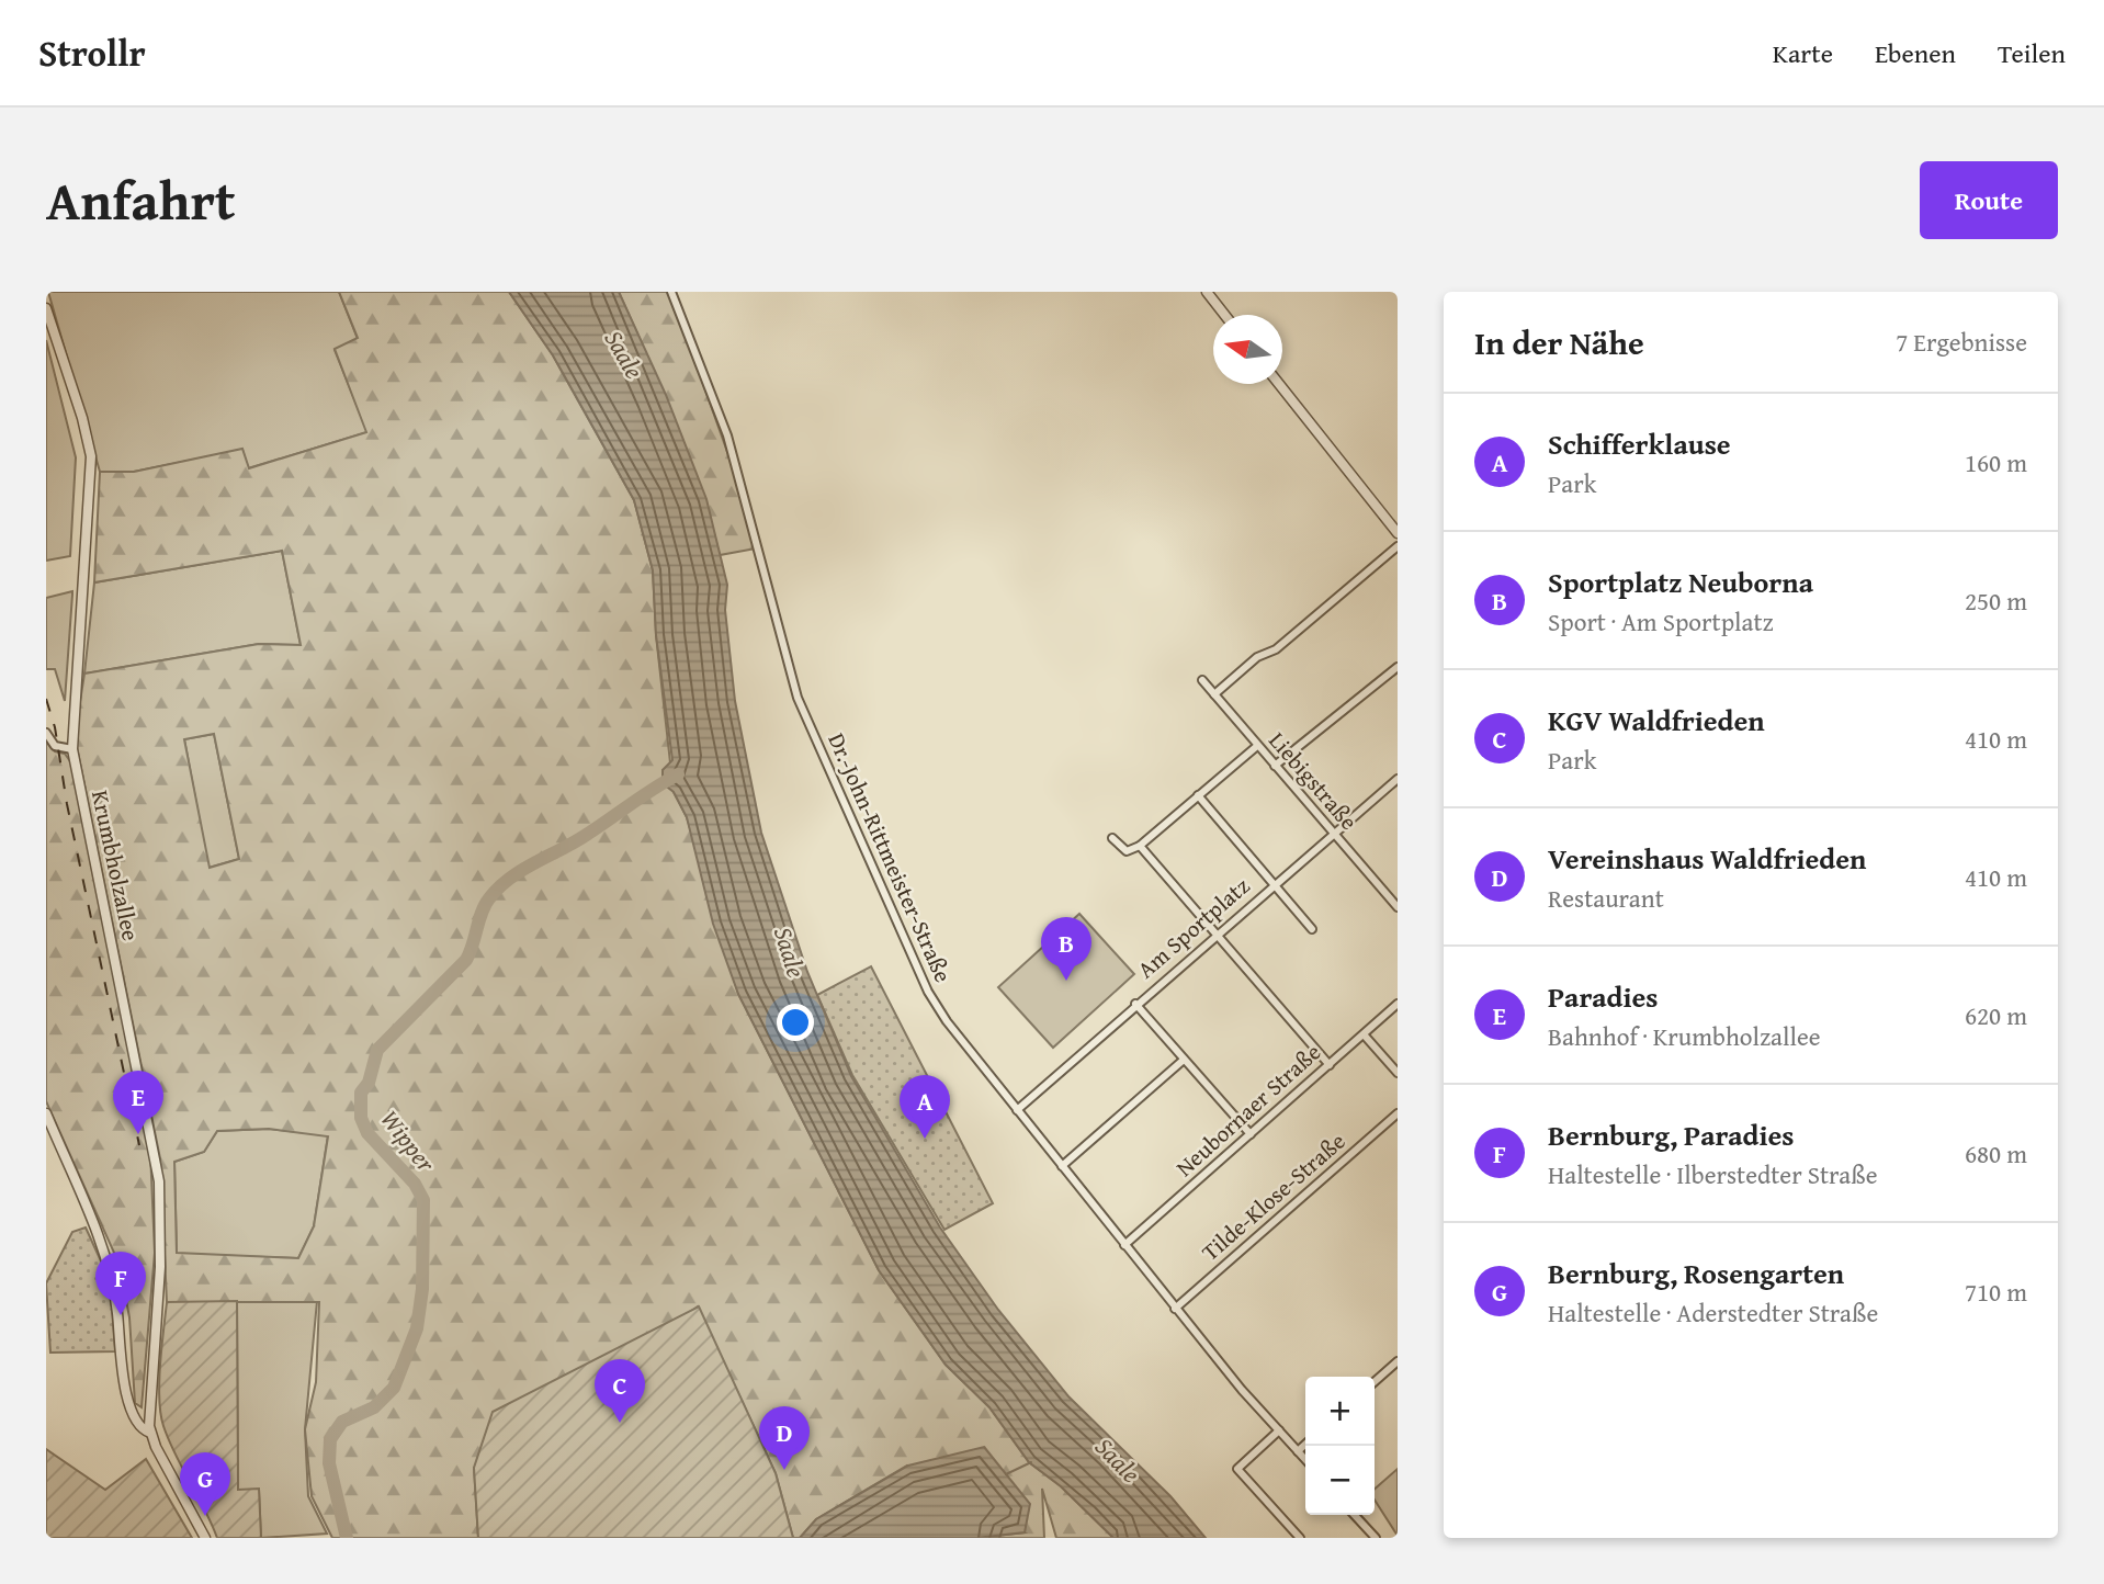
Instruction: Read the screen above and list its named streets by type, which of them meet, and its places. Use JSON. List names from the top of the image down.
{
  "streets": {
    "street": [
      "Liebigstraße",
      "Dr.-John-Rittmeister-Straße",
      "Krumbholzallee",
      "Am Sportplatz",
      "Neubornaer Straße",
      "Tilde-Klose-Straße"
    ]
  },
  "crossings": [
    ["Liebigstraße", "Am Sportplatz"],
    ["Dr.-John-Rittmeister-Straße", "Am Sportplatz"],
    ["Dr.-John-Rittmeister-Straße", "Neubornaer Straße"],
    ["Dr.-John-Rittmeister-Straße", "Tilde-Klose-Straße"]
  ],
  "water": ["Saale", "Wipper"],
  "north": "left",
  "page": {
    "header": "Strollr",
    "nav": ["Karte", "Ebenen", "Teilen"],
    "title": "Anfahrt",
    "buttons": "Route",
    "heading": ["In der Nähe", "7 Ergebnisse"],
    "list": [
      {
        "mark": "A",
        "name": "Schifferklause",
        "note": "Park",
        "value": "160 m"
      },
      {
        "mark": "B",
        "name": "Sportplatz Neuborna",
        "note": "Sport · Am Sportplatz",
        "value": "250 m"
      },
      {
        "mark": "C",
        "name": "KGV Waldfrieden",
        "note": "Park",
        "value": "410 m"
      },
      {
        "mark": "D",
        "name": "Vereinshaus Waldfrieden",
        "note": "Restaurant",
        "value": "410 m"
      },
      {
        "mark": "E",
        "name": "Paradies",
        "note": "Bahnhof · Krumbholzallee",
        "value": "620 m"
      },
      {
        "mark": "F",
        "name": "Bernburg, Paradies",
        "note": "Haltestelle · Ilberstedter Straße",
        "value": "680 m"
      },
      {
        "mark": "G",
        "name": "Bernburg, Rosengarten",
        "note": "Haltestelle · Aderstedter Straße",
        "value": "710 m"
      }
    ],
    "pins": [
      "B",
      "E",
      "A",
      "F",
      "C",
      "D",
      "G"
    ],
    "map_buttons": ["+", "−"]
  }
}
